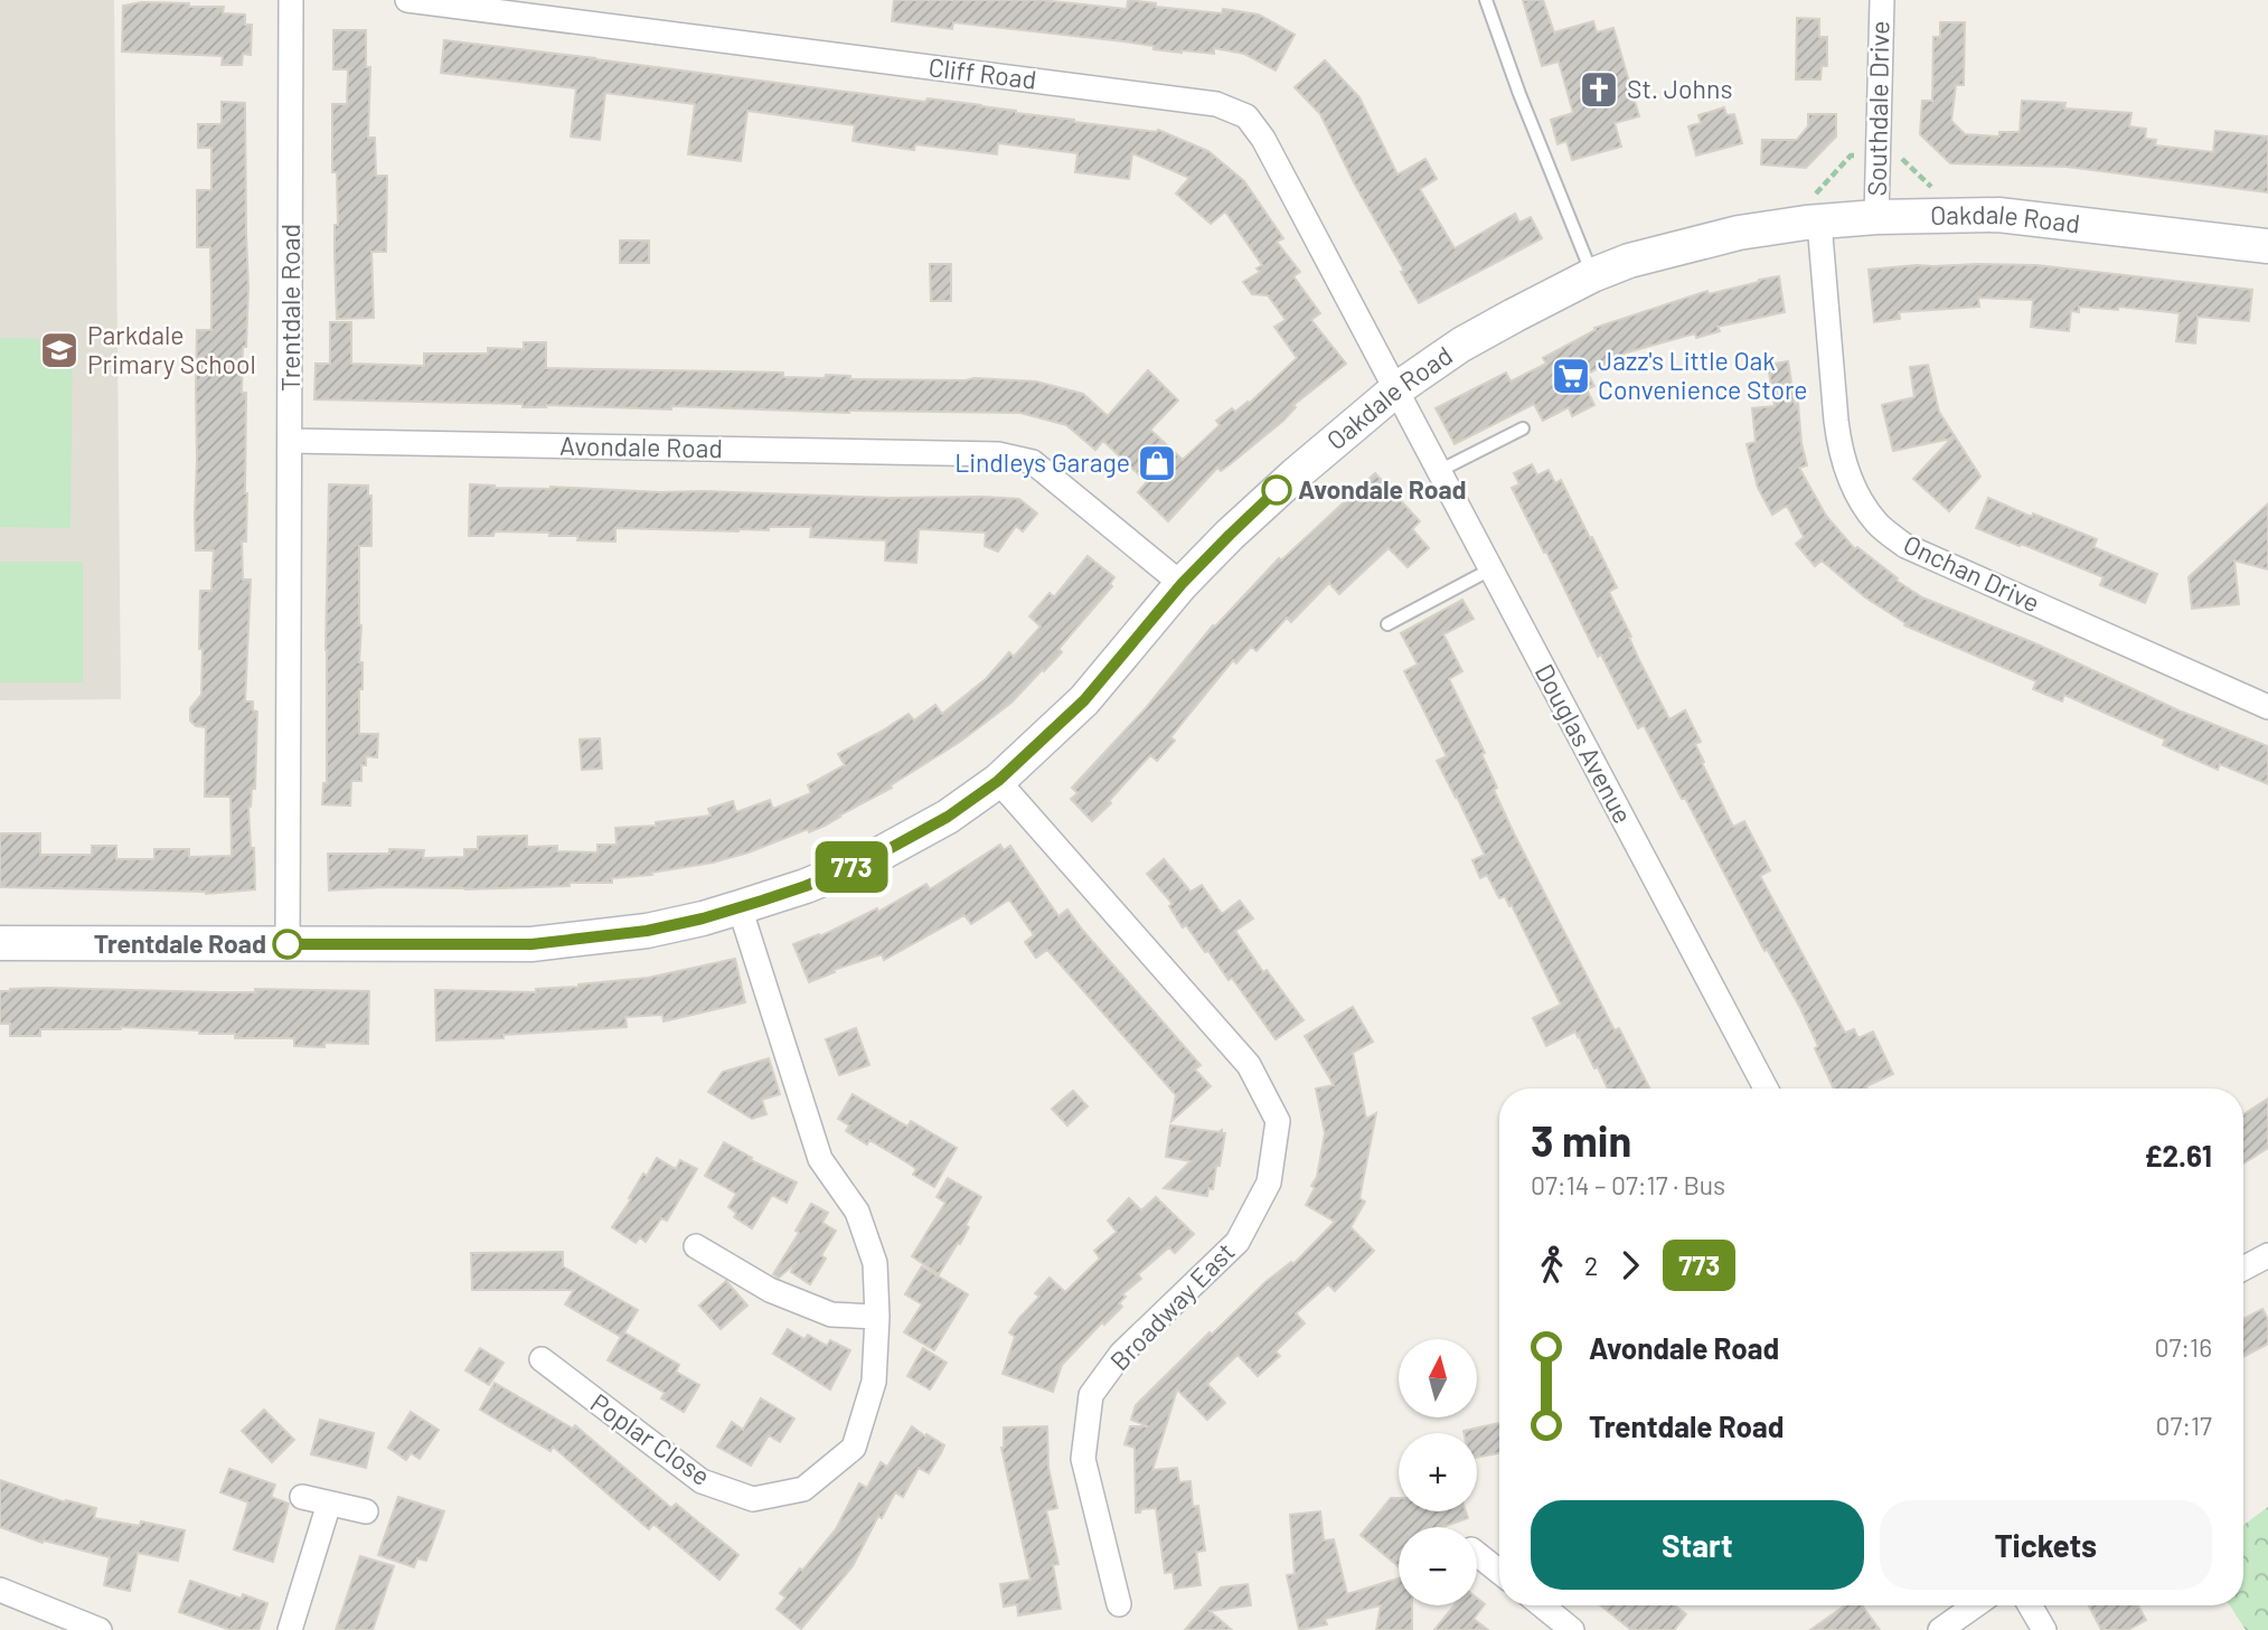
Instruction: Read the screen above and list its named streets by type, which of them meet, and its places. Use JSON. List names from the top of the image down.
{
  "streets": {
    "street": [
      "Cliff Road",
      "Southdale Drive",
      "Oakdale Road",
      "Trentdale Road",
      "Avondale Road",
      "Onchan Drive",
      "Douglas Avenue",
      "Broadway East",
      "Poplar Close"
    ]
  },
  "crossings": [
    ["Cliff Road", "Oakdale Road"],
    ["Cliff Road", "Douglas Avenue"],
    ["Southdale Drive", "Oakdale Road"],
    ["Oakdale Road", "Trentdale Road"],
    ["Oakdale Road", "Avondale Road"],
    ["Oakdale Road", "Onchan Drive"],
    ["Oakdale Road", "Douglas Avenue"],
    ["Oakdale Road", "Broadway East"],
    ["Oakdale Road", "Poplar Close"],
    ["Trentdale Road", "Avondale Road"]
  ],
  "places": {
    "church": ["St. Johns"],
    "school or university": ["Parkdale Primary School"],
    "supermarket": ["Jazz's Little Oak Convenience Store"],
    "shop": ["Lindleys Garage"],
    "other": ["Avondale Road", "Trentdale Road"]
  },
  "lines": ["bus line 773"],
  "north": "top",
  "page": {
    "on_map": "773",
    "heading": ["3 min", "07:14 – 07:17 · Bus", "£2.61"],
    "legs": ["2", "773"],
    "list": [
      {
        "name": "Avondale Road",
        "value": "07:16"
      },
      {
        "name": "Trentdale Road",
        "value": "07:17"
      }
    ],
    "map_buttons": ["+", "−"],
    "buttons": ["Start", "Tickets"]
  }
}
